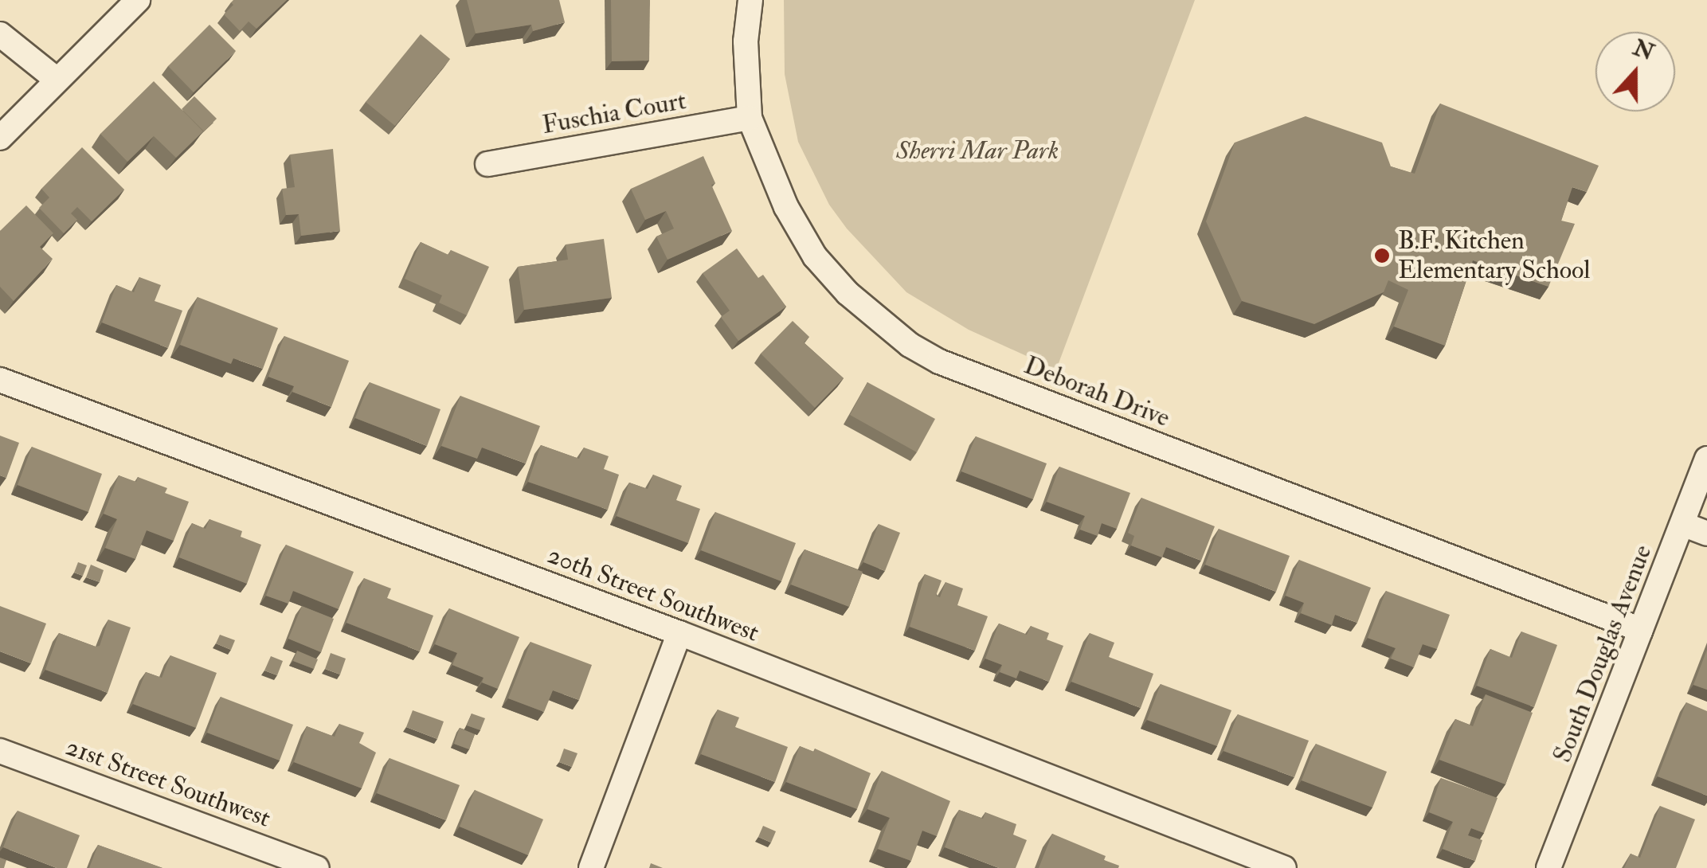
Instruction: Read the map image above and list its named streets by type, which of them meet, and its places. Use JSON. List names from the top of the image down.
{
  "streets": {
    "street": [
      "Fuschia Court",
      "Deborah Drive",
      "20th Street Southwest",
      "South Douglas Avenue",
      "21st Street Southwest"
    ]
  },
  "crossings": [
    ["Fuschia Court", "Deborah Drive"],
    ["Deborah Drive", "South Douglas Avenue"]
  ],
  "parks": ["Sherri Mar Park"],
  "places": ["B.F. Kitchen Elementary School"],
  "north": "top"
}
